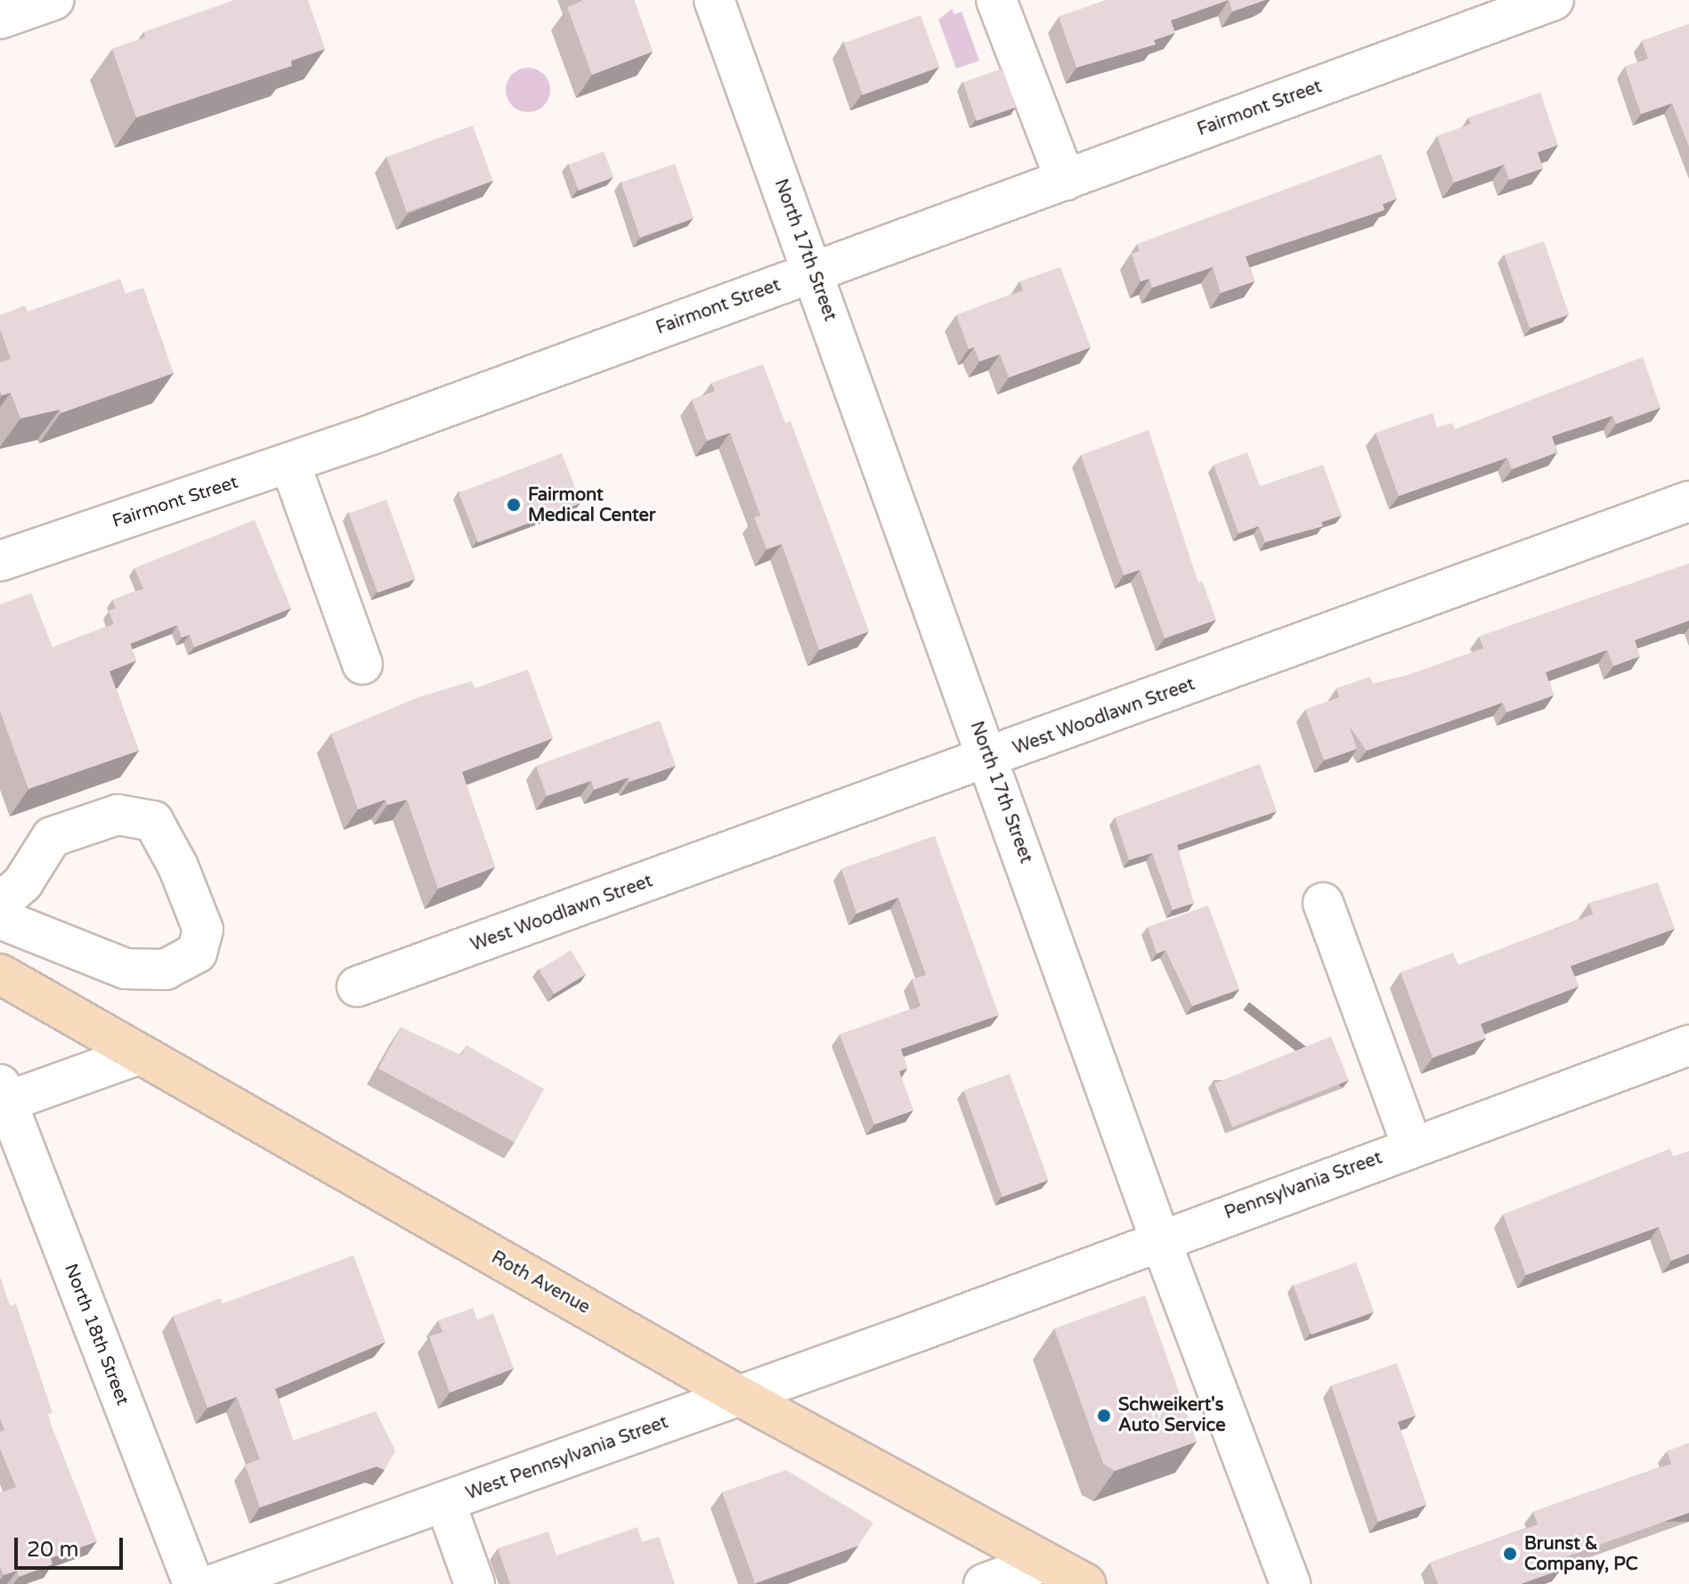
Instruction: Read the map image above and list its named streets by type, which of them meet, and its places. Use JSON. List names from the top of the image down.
{
  "streets": {
    "main road": ["Roth Avenue"],
    "street": [
      "Fairmont Street",
      "North 17th Street",
      "West Woodlawn Street",
      "Pennsylvania Street",
      "North 18th Street",
      "West Pennsylvania Street"
    ]
  },
  "crossings": [
    ["Fairmont Street", "North 17th Street"],
    ["North 17th Street", "West Woodlawn Street"],
    ["North 17th Street", "Pennsylvania Street"],
    ["Pennsylvania Street", "West Pennsylvania Street"],
    ["Roth Avenue", "West Pennsylvania Street"]
  ],
  "places": ["Fairmont Medical Center", "Schweikert's Auto Service", "Brunst & Company, PC"],
  "scale_bar": "20 m"
}
